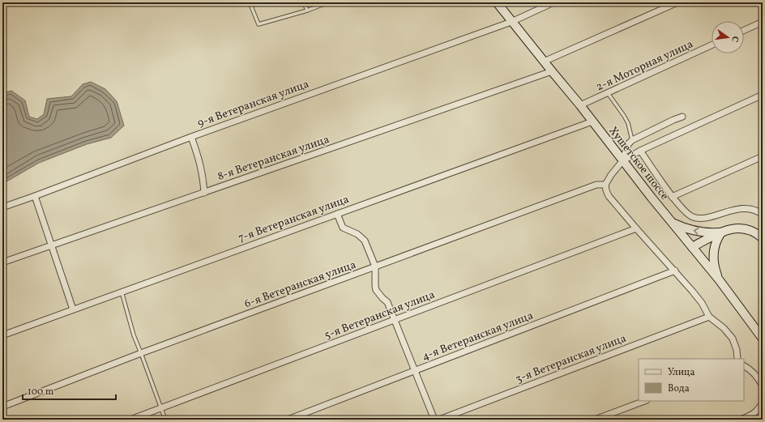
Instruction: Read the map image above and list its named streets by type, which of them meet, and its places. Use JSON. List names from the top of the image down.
{
  "streets": {
    "main road": ["Хушетское шоссе"],
    "street": [
      "2-я Моторная улица",
      "9-я Ветеранская улица",
      "8-я Ветеранская улица",
      "7-я Ветеранская улица",
      "6-я Ветеранская улица",
      "5-я Ветеранская улица",
      "4-я Ветеранская улица",
      "3-я Ветеранская улица"
    ]
  },
  "crossings": [
    ["2-я Моторная улица", "Хушетское шоссе"],
    ["9-я Ветеранская улица", "Хушетское шоссе"],
    ["8-я Ветеранская улица", "Хушетское шоссе"],
    ["Хушетское шоссе", "7-я Ветеранская улица"]
  ],
  "legend": ["Улица", "Вода"],
  "scale_bar": "100 m",
  "north": "right"
}
